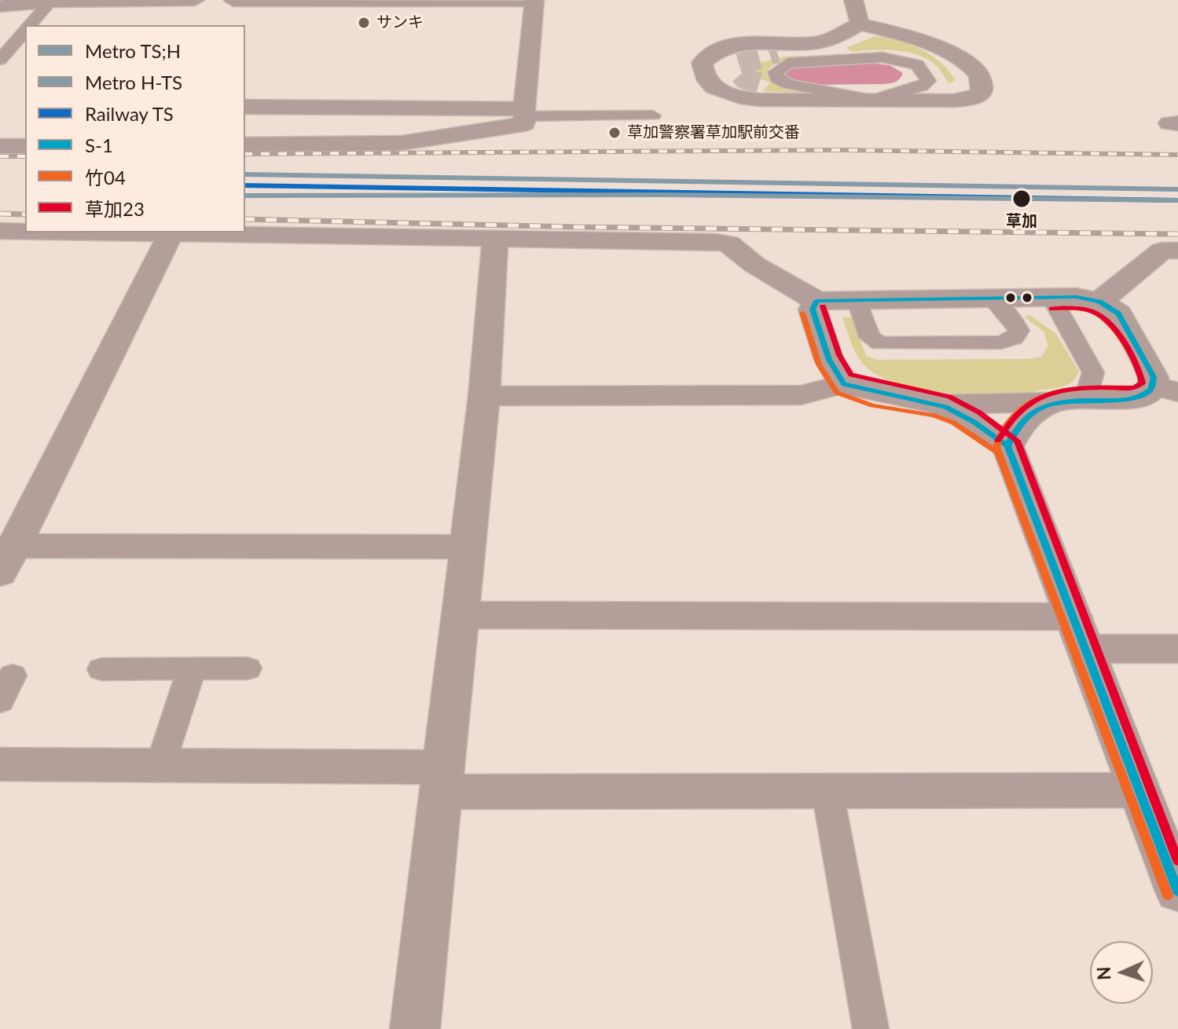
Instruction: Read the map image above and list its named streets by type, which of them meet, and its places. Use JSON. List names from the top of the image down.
{
  "places": ["サンキ", "草加警察署草加駅前交番", "草加"],
  "lines": [
    "metro line TS;H",
    "rail line TS",
    "metro line H-TS",
    "transit line S-1",
    "transit line 草加23",
    "transit line 竹04"
  ],
  "legend": [
    "Metro TS;H",
    "Metro H-TS",
    "Railway TS",
    "S-1",
    "竹04",
    "草加23"
  ],
  "north": "left"
}
